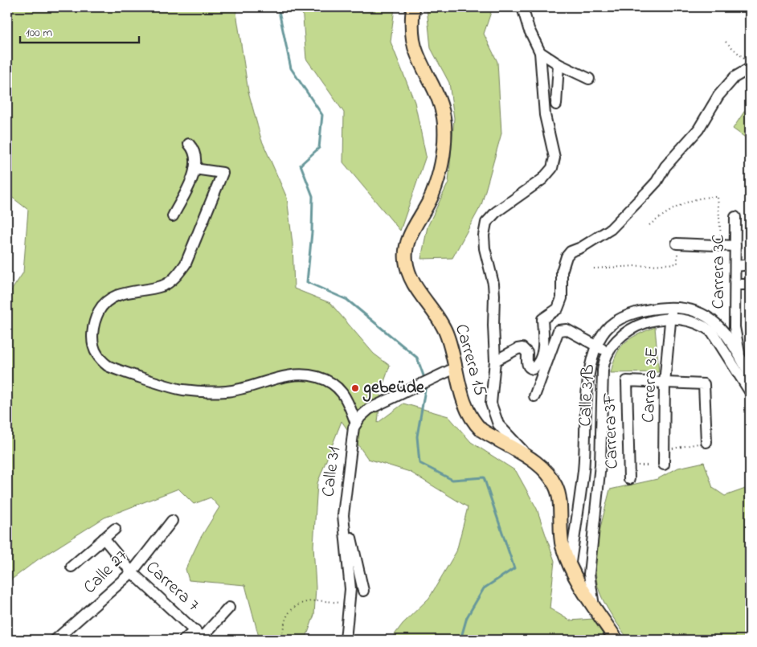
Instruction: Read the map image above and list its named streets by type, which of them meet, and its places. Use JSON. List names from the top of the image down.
{
  "streets": {
    "main road": ["Carrera 15"],
    "street": [
      "Carrera 3C",
      "Carrera 3E",
      "Calle 31B",
      "Carrera 3F",
      "Calle 31",
      "Calle 27",
      "Carrera 7"
    ]
  },
  "crossings": [
    ["Carrera 3C", "Calle 31B"],
    ["Carrera 15", "Calle 31B"],
    ["Carrera 15", "Calle 31"],
    ["Carrera 3E", "Calle 31B"],
    ["Carrera 3E", "Carrera 3F"],
    ["Calle 27", "Carrera 7"]
  ],
  "places": ["gebeüde"],
  "scale_bar": "100 m"
}
